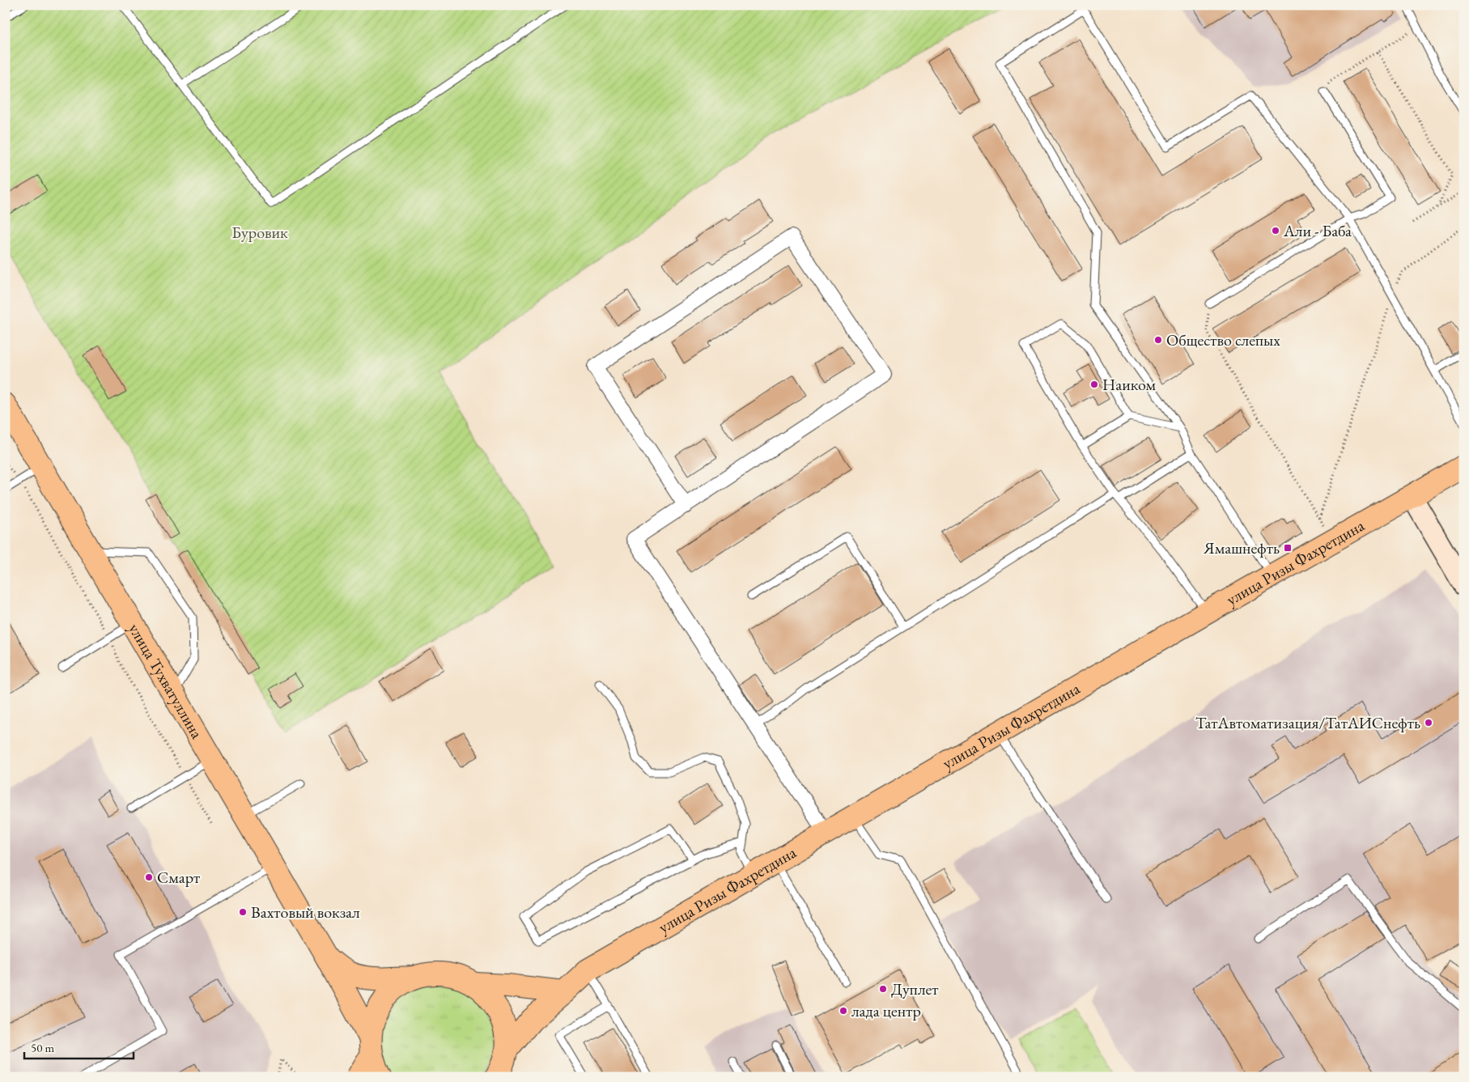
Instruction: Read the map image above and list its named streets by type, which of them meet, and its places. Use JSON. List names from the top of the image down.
{
  "streets": {
    "main road": ["улица Ризы Фахретдина", "улица Тухватуллина"]
  },
  "parks": ["Буровик"],
  "places": {
    "other": [
      "Али - Баба",
      "Общество слепых",
      "Наиком",
      "ТатАвтоматизация/ТатАИСнефть",
      "Смарт",
      "Вахтовый вокзал",
      "Дуплет",
      "лада центр"
    ],
    "transit": ["Ямашнефть"]
  },
  "scale_bar": "50 m"
}
